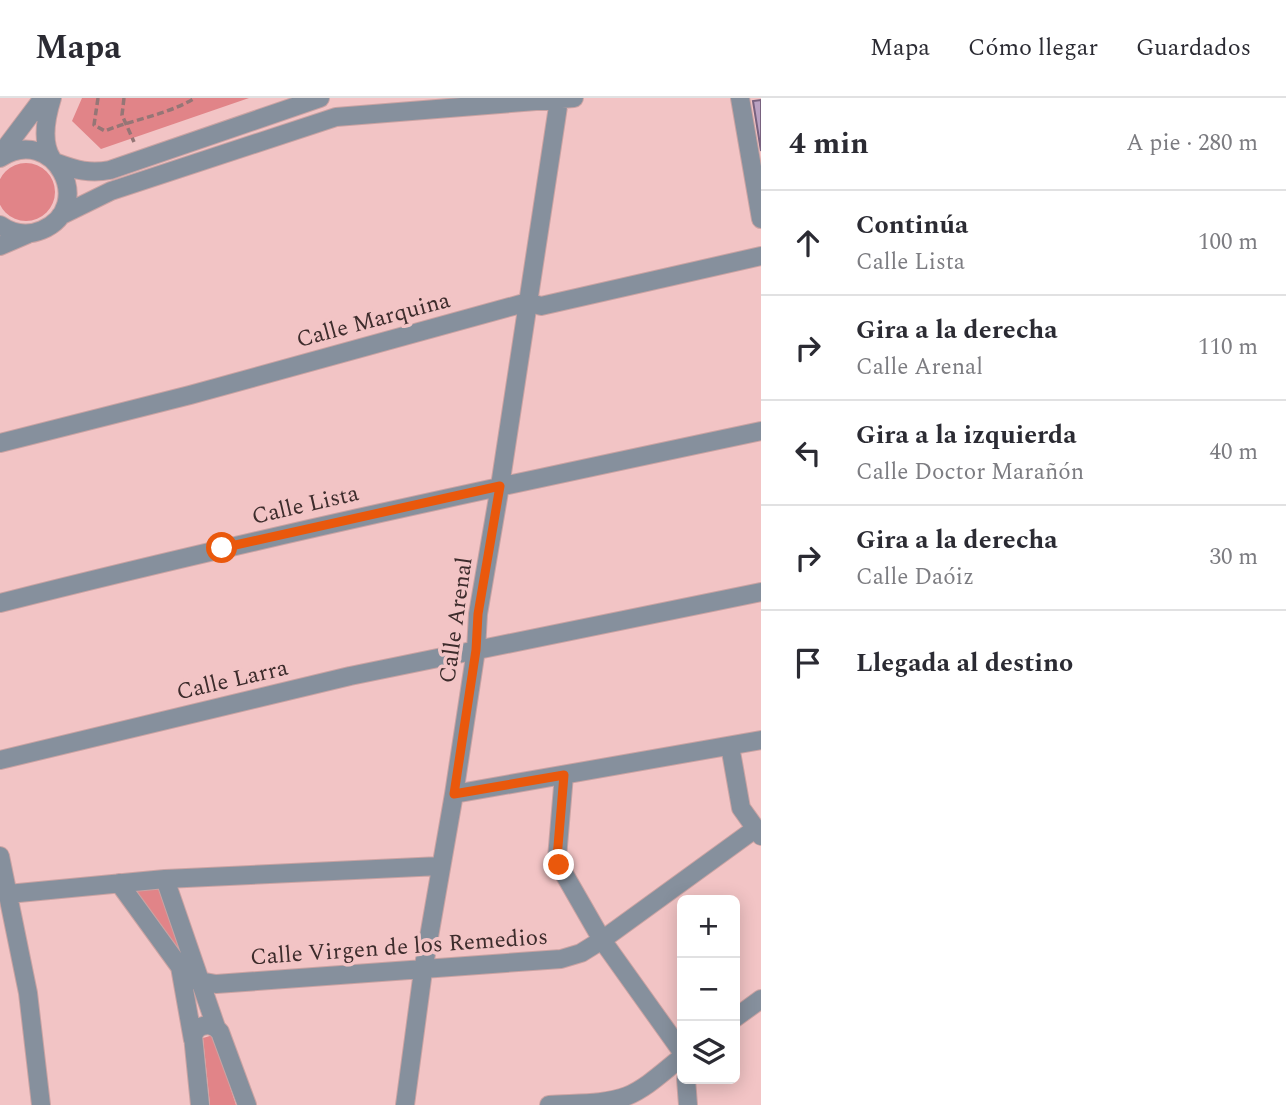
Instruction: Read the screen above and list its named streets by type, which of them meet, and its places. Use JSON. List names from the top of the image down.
{
  "streets": {
    "street": [
      "Calle Marquina",
      "Calle Lista",
      "Calle Arenal",
      "Calle Larra",
      "Calle Virgen de los Remedios"
    ]
  },
  "crossings": [
    ["Calle Marquina", "Calle Arenal"],
    ["Calle Lista", "Calle Arenal"],
    ["Calle Arenal", "Calle Larra"],
    ["Calle Arenal", "Calle Virgen de los Remedios"]
  ],
  "page": {
    "header": "Mapa",
    "nav": ["Mapa", "Cómo llegar", "Guardados"],
    "heading": ["4 min", "A pie · 280 m"],
    "list": [
      ["Continúa", "Calle Lista", "100 m"],
      ["Gira a la derecha", "Calle Arenal", "110 m"],
      ["Gira a la izquierda", "Calle Doctor Marañón", "40 m"],
      ["Gira a la derecha", "Calle Daóiz", "30 m"],
      "Llegada al destino"
    ],
    "map_buttons": ["+", "−"]
  }
}
